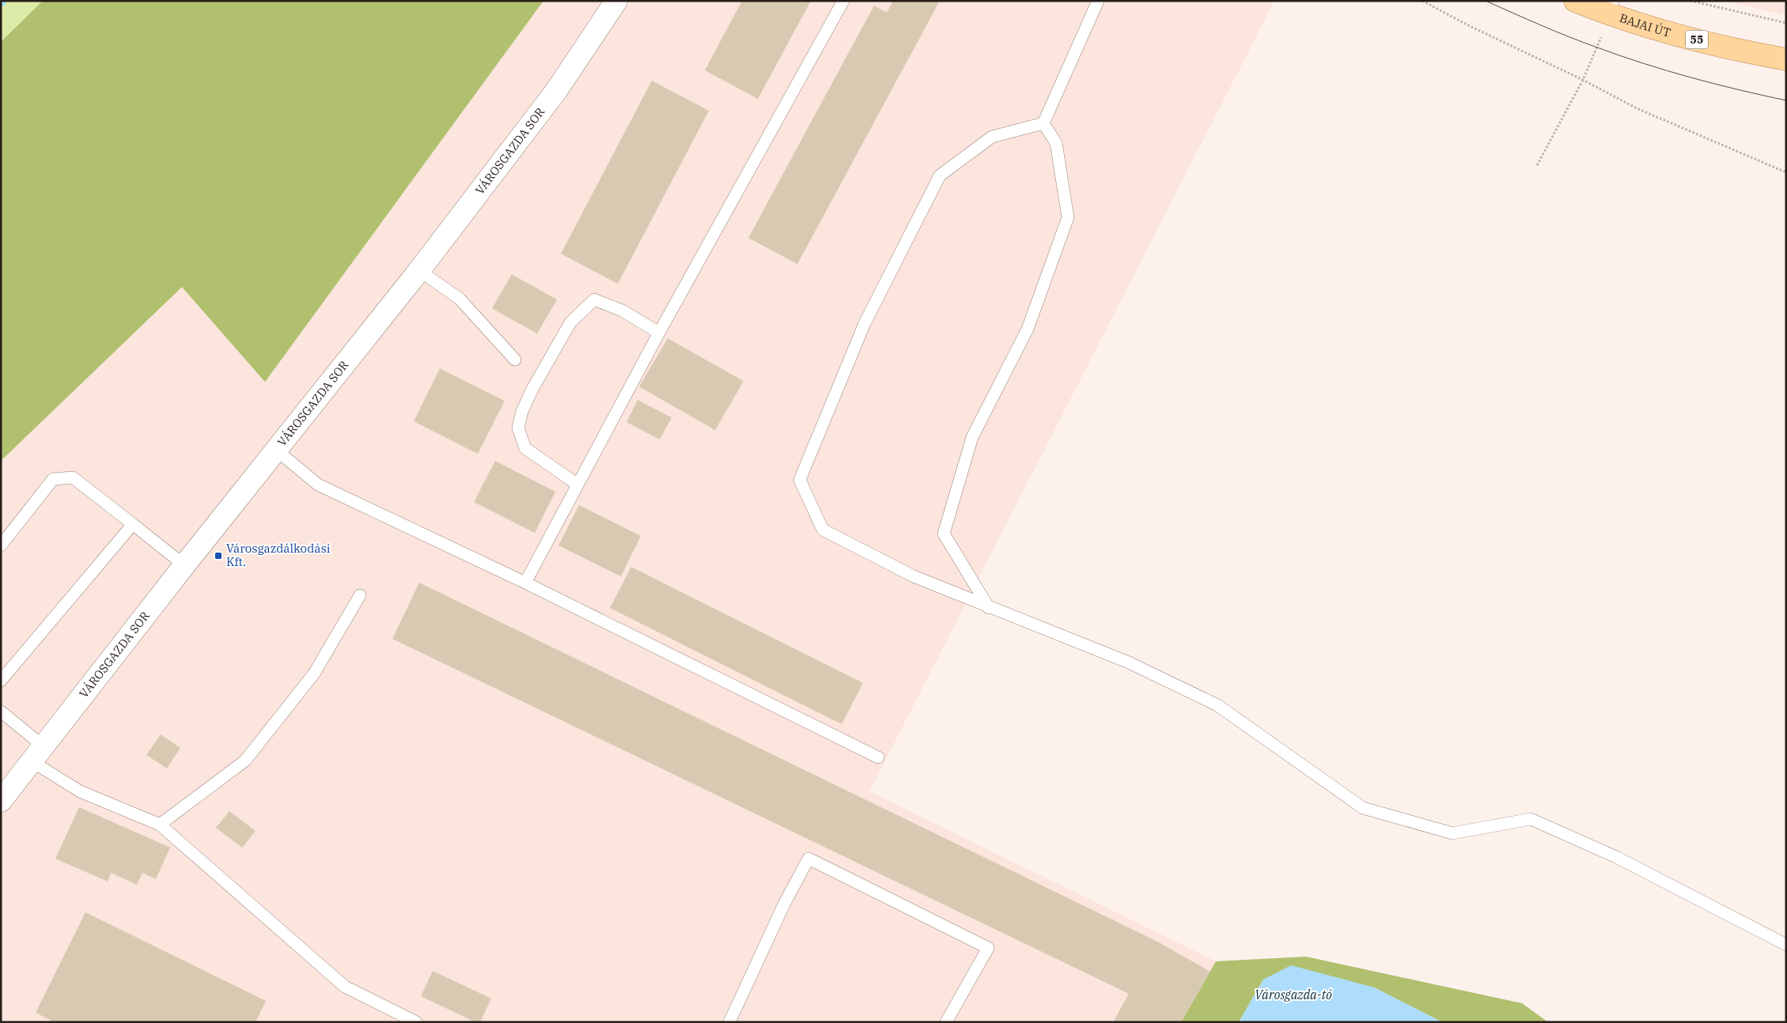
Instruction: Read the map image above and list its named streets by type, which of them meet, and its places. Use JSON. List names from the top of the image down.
{
  "streets": {
    "main road": ["BAJAI ÚT", "55"],
    "street": ["VÁROSGAZDA SOR"]
  },
  "water": ["Városgazda-tó"],
  "places": {
    "transit": ["Városgazdálkodási Kft."]
  }
}
